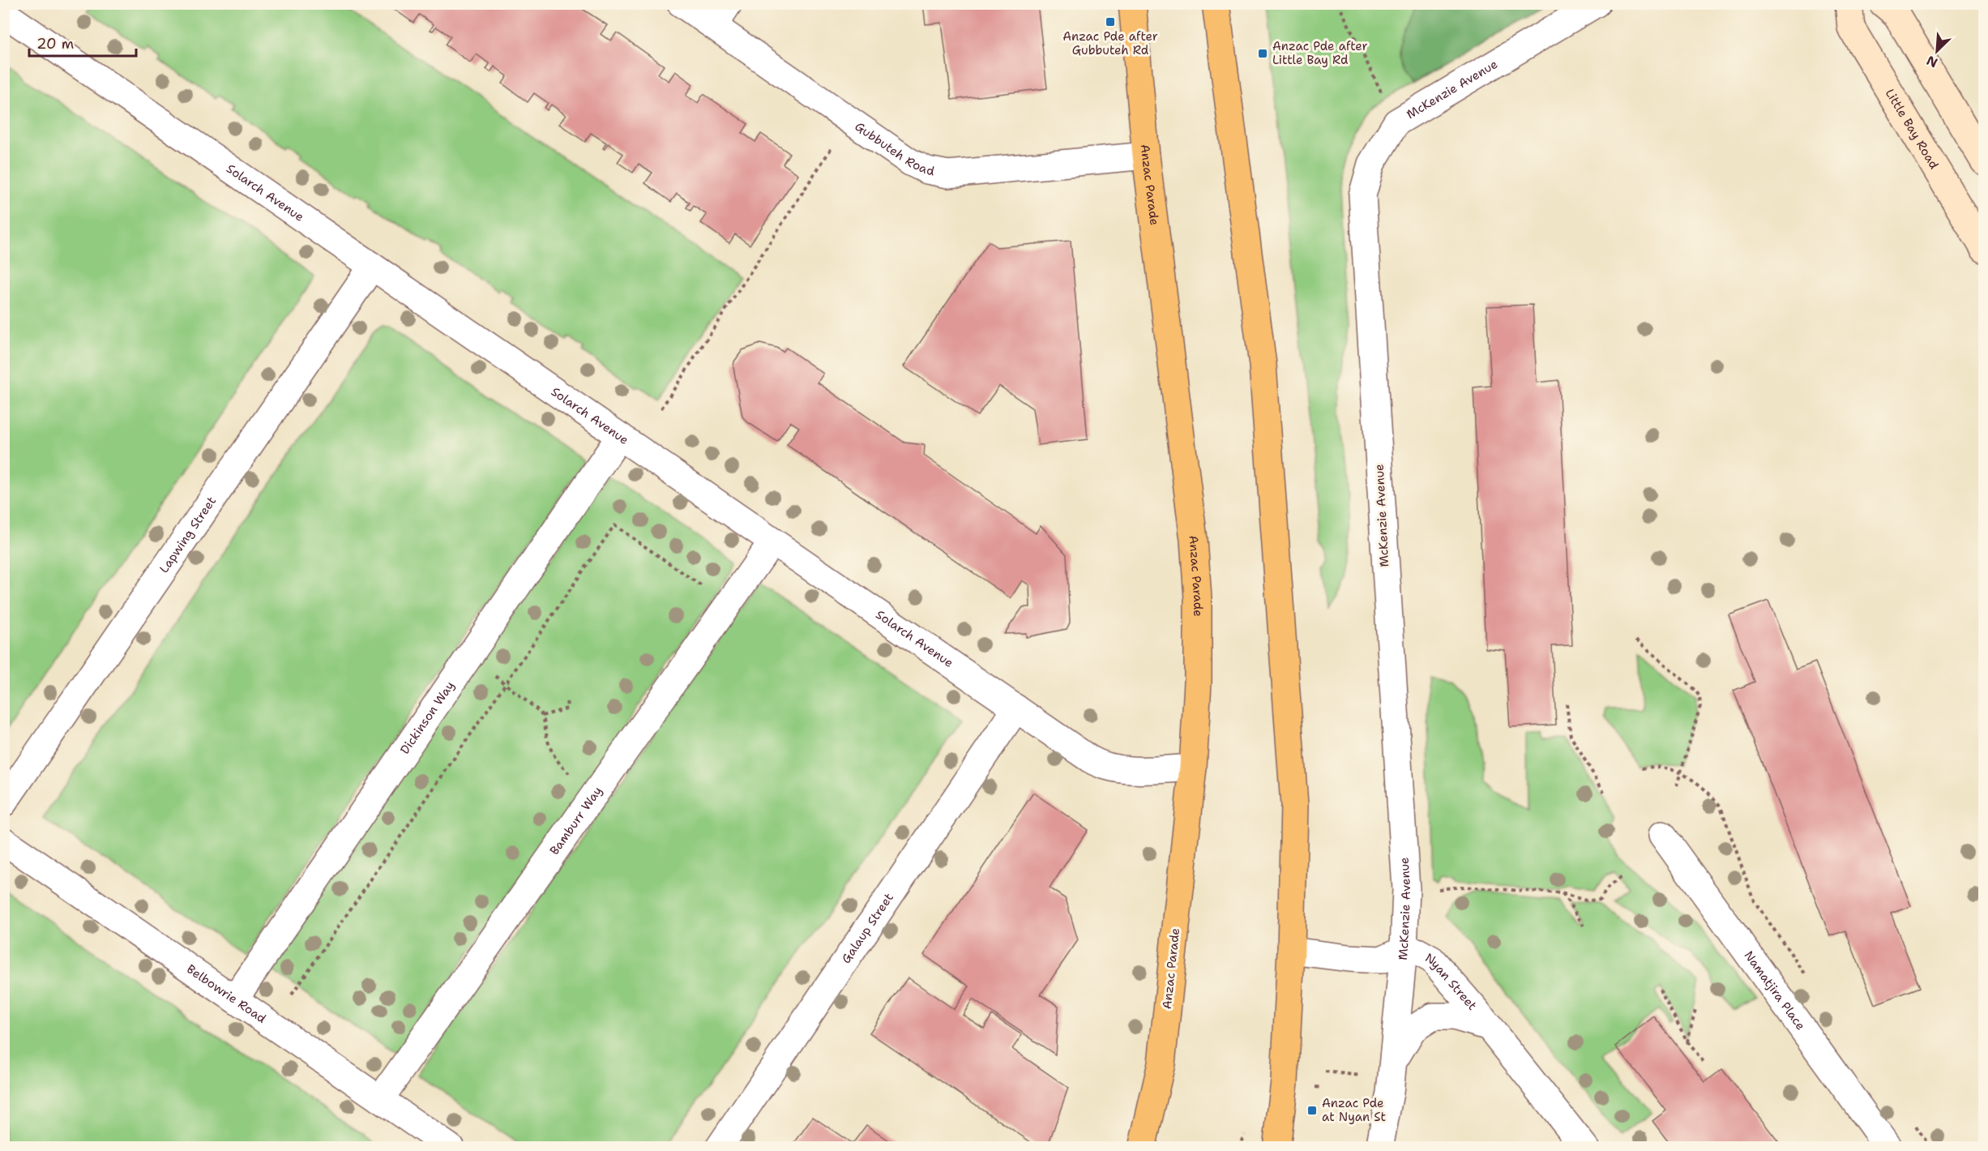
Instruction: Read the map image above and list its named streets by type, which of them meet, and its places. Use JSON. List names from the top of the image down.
{
  "streets": {
    "main road": ["Anzac Parade"],
    "street": [
      "McKenzie Avenue",
      "Little Bay Road",
      "Gubbuteh Road",
      "Solarch Avenue",
      "Lapwing Street",
      "Dickinson Way",
      "Bamburr Way",
      "Galaup Street",
      "Nyan Street",
      "Namatjira Place",
      "Belbowrie Road"
    ]
  },
  "crossings": [
    ["McKenzie Avenue", "Nyan Street"],
    ["Gubbuteh Road", "Anzac Parade"],
    ["Anzac Parade", "Solarch Avenue"],
    ["Solarch Avenue", "Lapwing Street"],
    ["Solarch Avenue", "Dickinson Way"],
    ["Solarch Avenue", "Bamburr Way"],
    ["Solarch Avenue", "Galaup Street"],
    ["Dickinson Way", "Belbowrie Road"],
    ["Bamburr Way", "Belbowrie Road"]
  ],
  "places": {
    "transit": ["Anzac Pde after Gubbuteh Rd", "Anzac Pde after Little Bay Rd", "Anzac Pde at Nyan St"]
  },
  "scale_bar": "20 m",
  "north": "bottom left"
}
